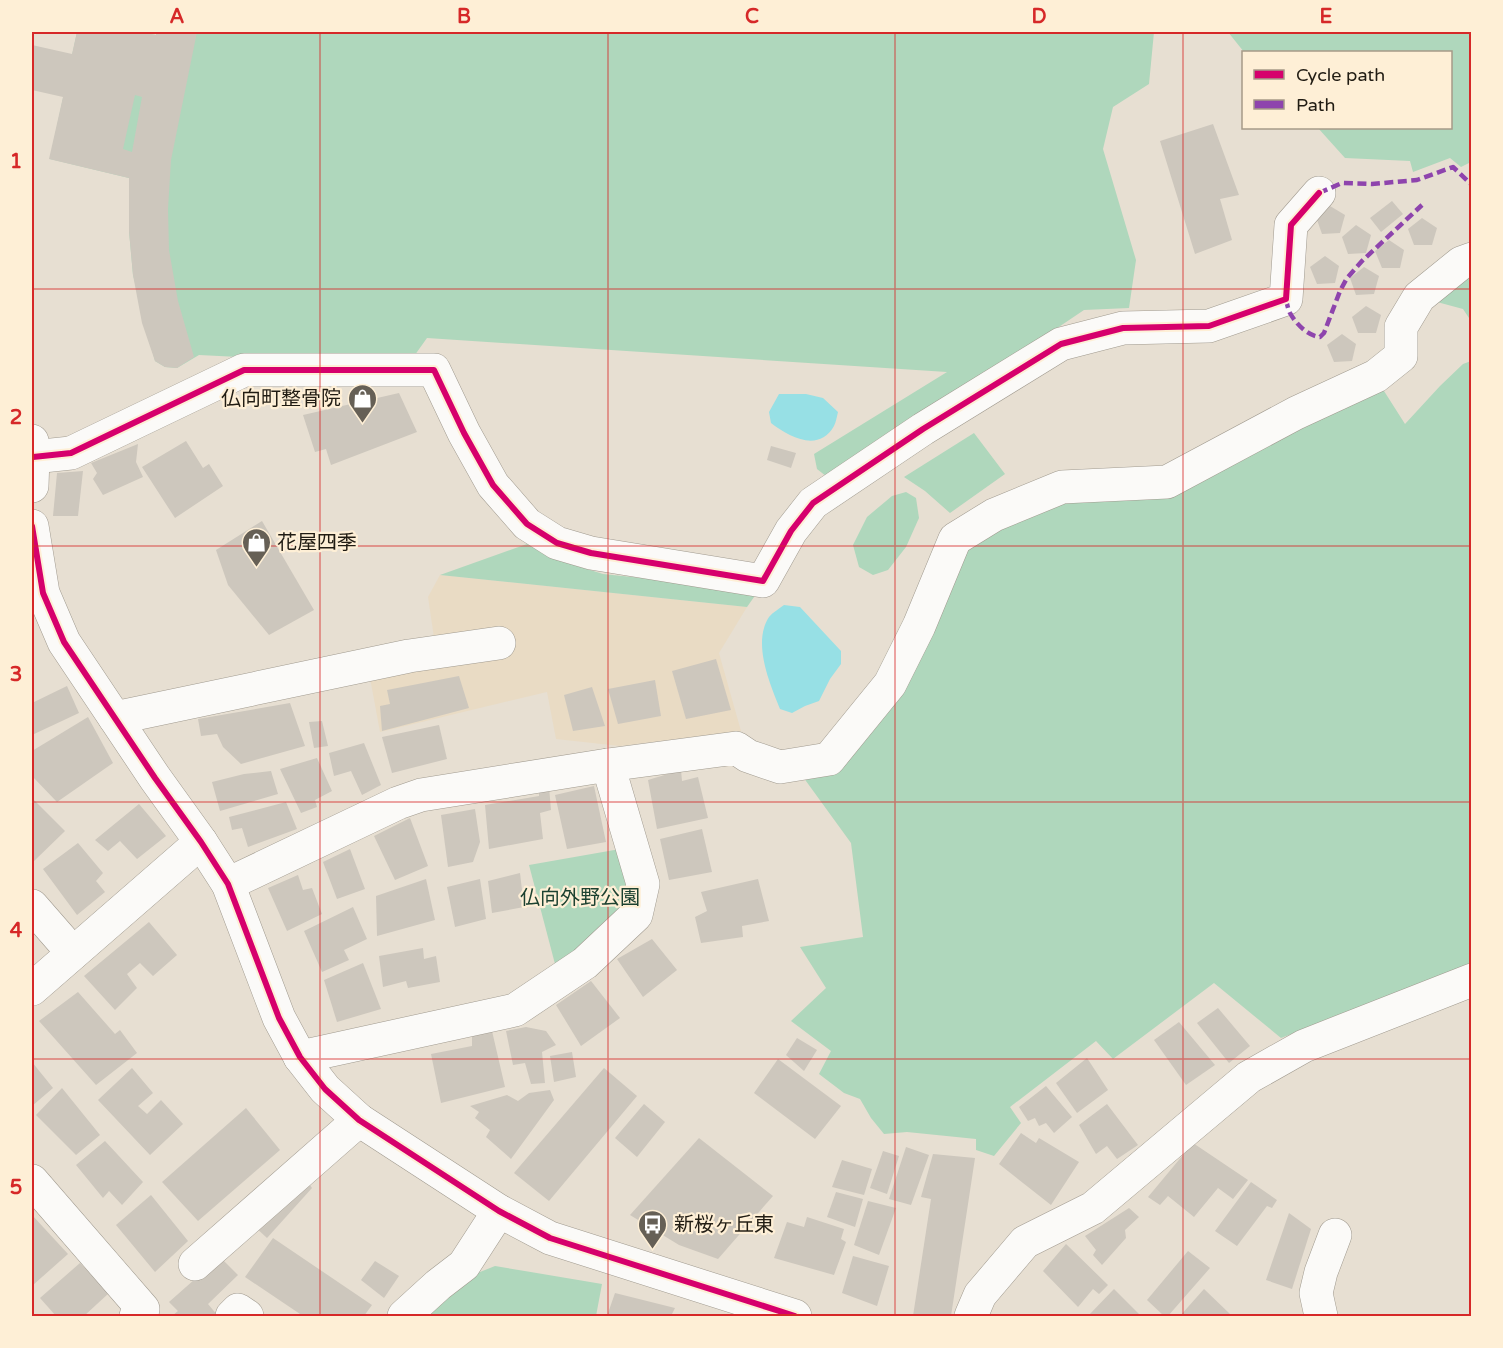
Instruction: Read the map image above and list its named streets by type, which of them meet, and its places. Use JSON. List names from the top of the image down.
{
  "parks": ["仏向外野公園"],
  "places": {
    "shop": ["仏向町整骨院", "花屋四季"],
    "bus stop": ["新桜ヶ丘東"]
  },
  "legend": ["Cycle path", "Path"],
  "grid": {
    "columns": [
      "A",
      "B",
      "C",
      "D",
      "E"
    ],
    "rows": [
      "1",
      "2",
      "3",
      "4",
      "5"
    ]
  }
}
